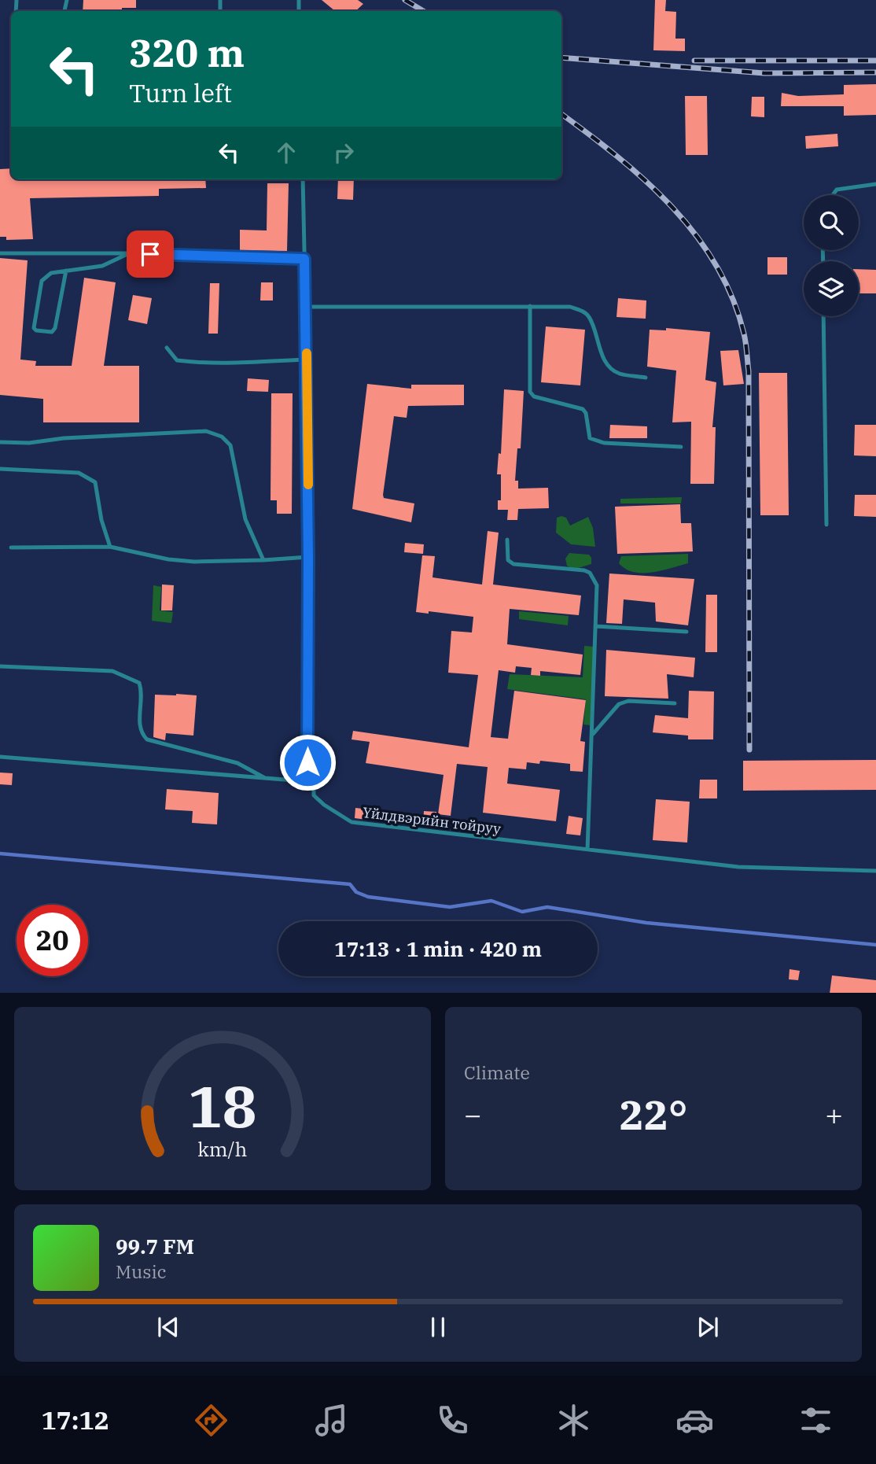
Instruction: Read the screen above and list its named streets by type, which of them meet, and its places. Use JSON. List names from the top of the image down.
{
  "streets": {
    "lane": ["Үйлдвэрийн тойруу"]
  },
  "page": {
    "turn": ["320 m", "Turn left"],
    "limit": "20",
    "trip": "17:13 · 1 min · 420 m",
    "tile": "Climate",
    "heat": ["−", "22°", "+"],
    "song": ["99.7 FM", "Music"],
    "tabs": "17:12",
    "gauge": ["18", "km/h"]
  }
}
